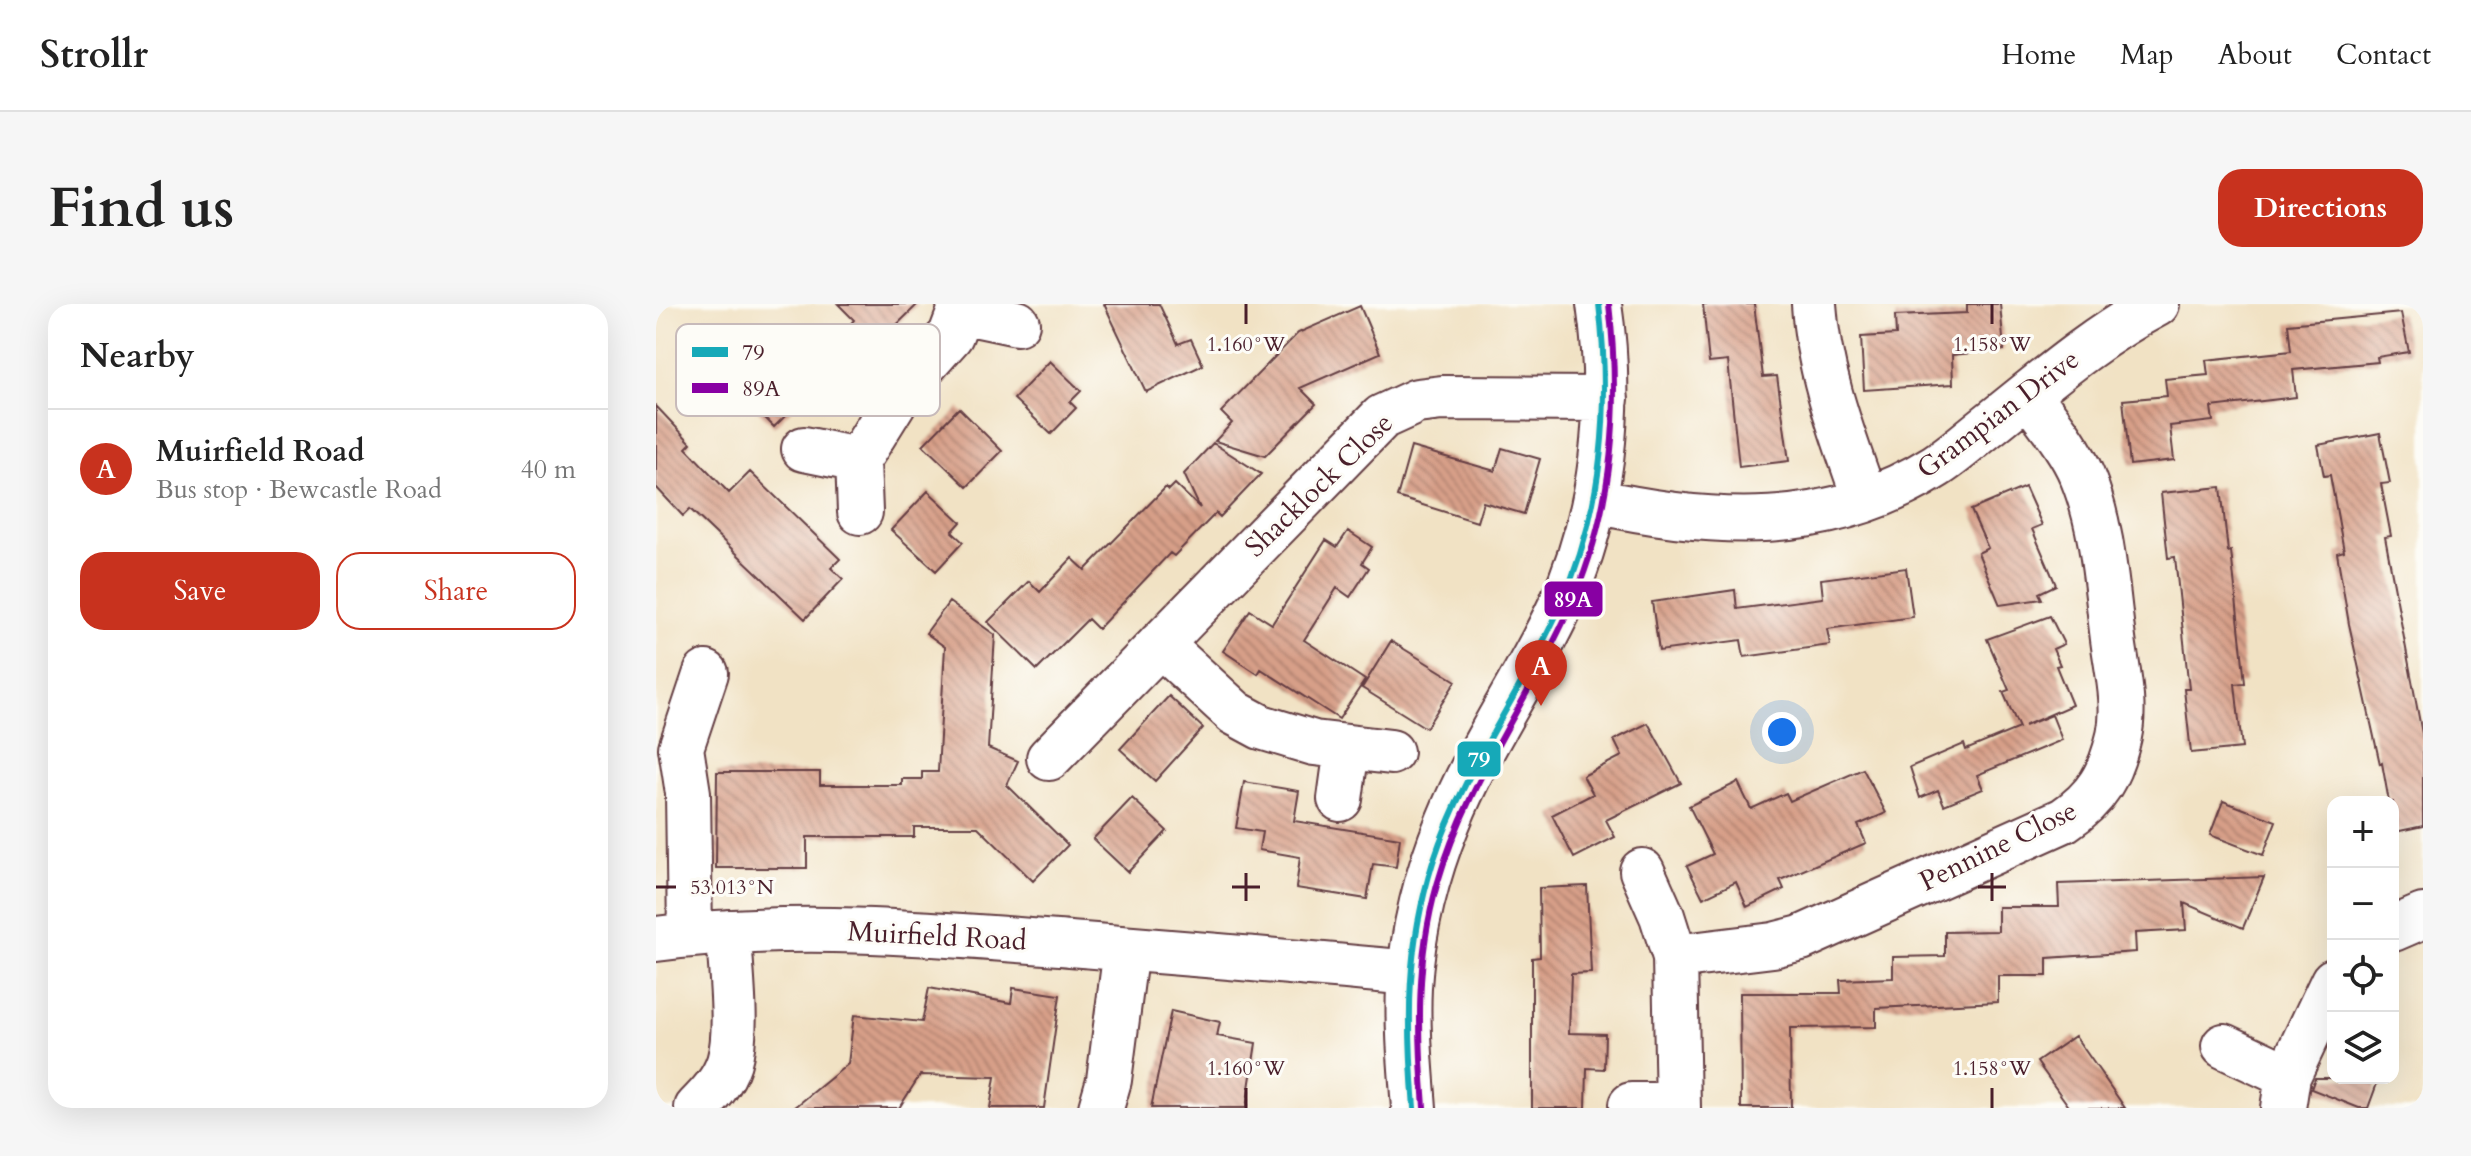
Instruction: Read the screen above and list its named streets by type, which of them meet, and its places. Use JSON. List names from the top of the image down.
{
  "streets": {
    "street": [
      "Grampian Drive",
      "Shacklock Close",
      "Pennine Close",
      "Muirfield Road"
    ]
  },
  "crossings": [
    ["Grampian Drive", "Pennine Close"]
  ],
  "lines": ["transit line 79", "transit line 89A"],
  "legend": ["79", "89A"],
  "page": {
    "header": "Strollr",
    "nav": [
      "Home",
      "Map",
      "About",
      "Contact"
    ],
    "buttons": [
      "Directions",
      ["Save", "Share"]
    ],
    "title": "Find us",
    "heading": "Nearby",
    "list": [
      {
        "mark": "A",
        "name": "Muirfield Road",
        "note": "Bus stop · Bewcastle Road",
        "value": "40 m"
      }
    ],
    "pins": "A",
    "map_buttons": ["+", "−"]
  },
  "coordinates": ["1.160°W", "1.158°W", "53.013°N"]
}
